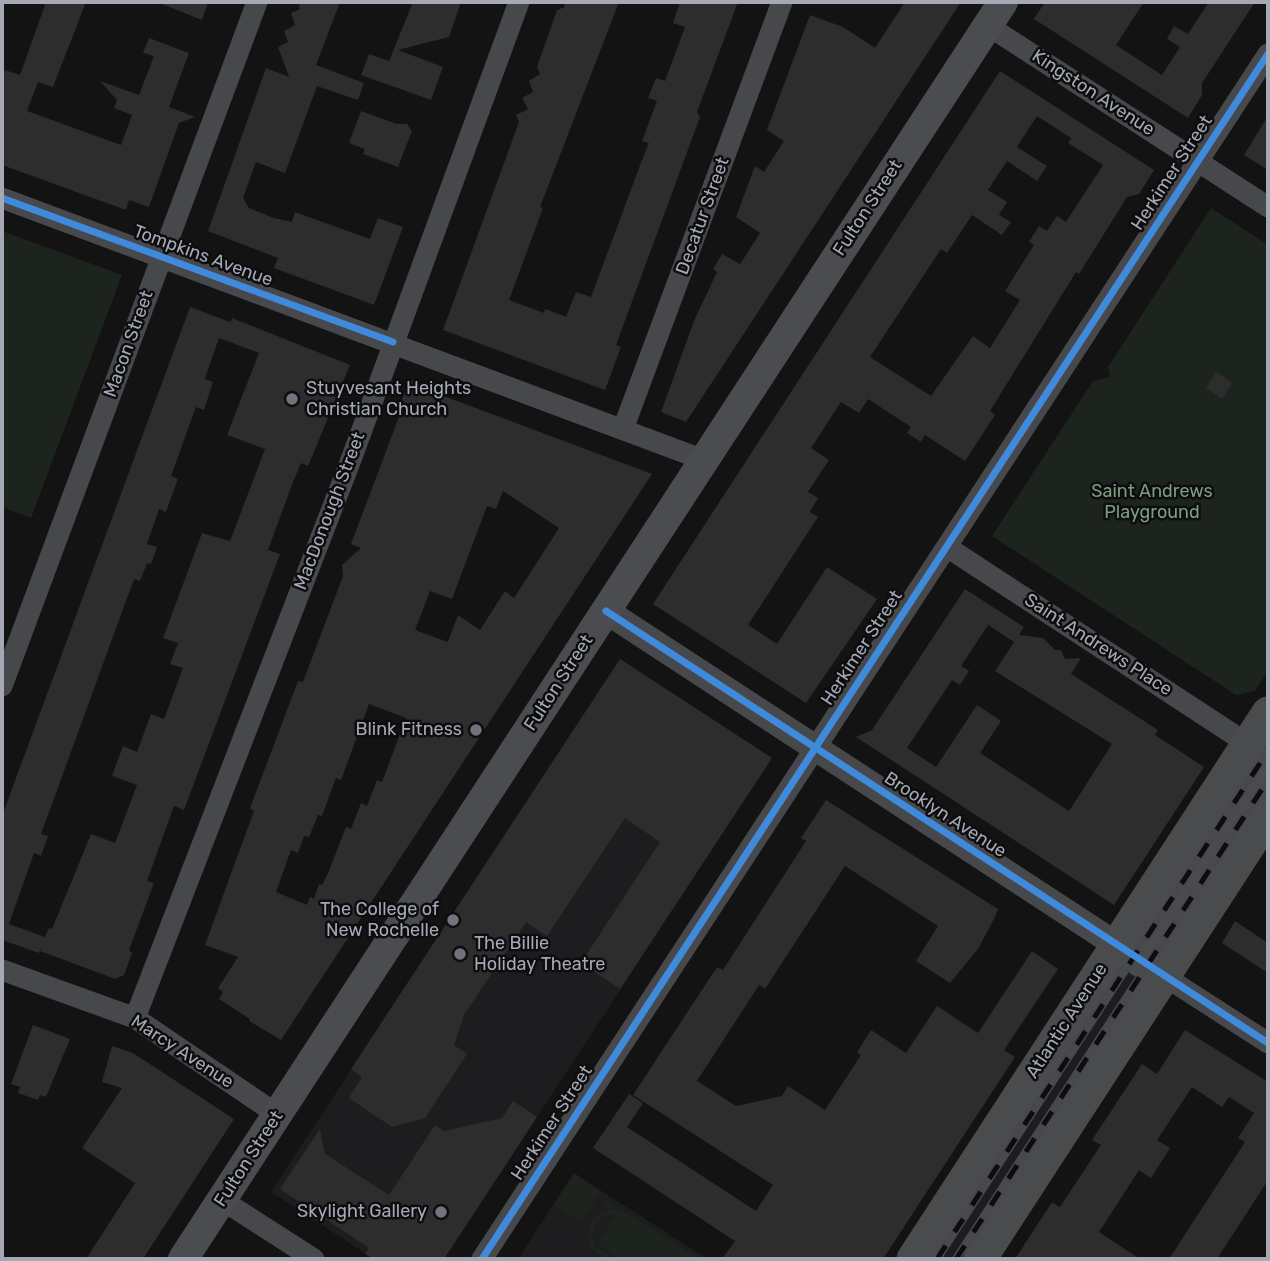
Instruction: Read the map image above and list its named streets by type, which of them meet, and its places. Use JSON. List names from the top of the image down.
{
  "streets": {
    "main road": ["Fulton Street", "Atlantic Avenue"],
    "street": [
      "Kingston Avenue",
      "Herkimer Street",
      "Decatur Street",
      "Tompkins Avenue",
      "Macon Street",
      "MacDonough Street",
      "Saint Andrews Place",
      "Brooklyn Avenue",
      "Marcy Avenue"
    ]
  },
  "crossings": [
    ["Kingston Avenue", "Herkimer Street"],
    ["Kingston Avenue", "Fulton Street"],
    ["Herkimer Street", "Saint Andrews Place"],
    ["Herkimer Street", "Brooklyn Avenue"],
    ["Fulton Street", "Tompkins Avenue"],
    ["Fulton Street", "Brooklyn Avenue"],
    ["Fulton Street", "Marcy Avenue"],
    ["Decatur Street", "Tompkins Avenue"],
    ["Tompkins Avenue", "Macon Street"],
    ["Tompkins Avenue", "MacDonough Street"],
    ["MacDonough Street", "Marcy Avenue"],
    ["Brooklyn Avenue", "Atlantic Avenue"]
  ],
  "parks": ["Saint Andrews Playground"],
  "places": [
    "Stuyvesant Heights Christian Church",
    "Blink Fitness",
    "The College of New Rochelle",
    "The Billie Holiday Theatre",
    "Skylight Gallery"
  ]
}
